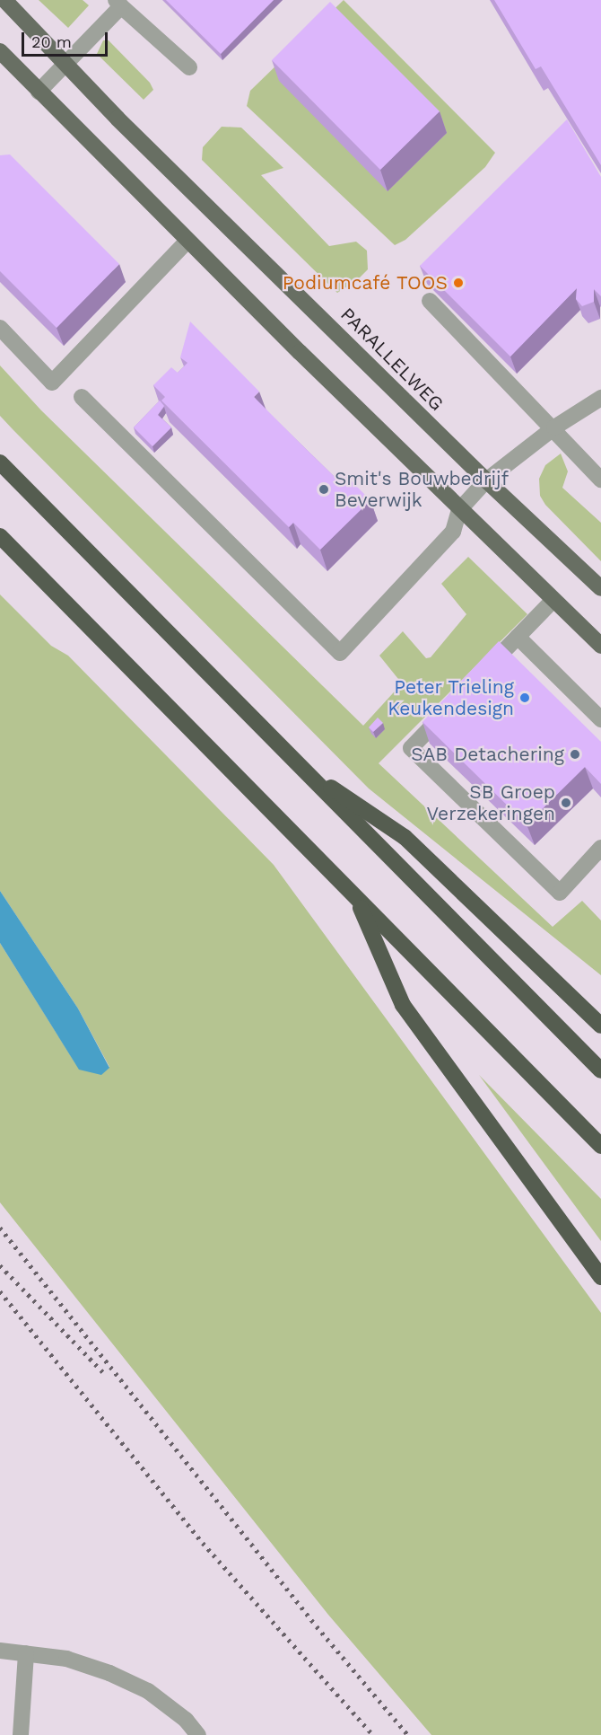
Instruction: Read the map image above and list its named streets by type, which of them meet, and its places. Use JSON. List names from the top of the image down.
{
  "streets": {
    "main road": ["PARALLELWEG"]
  },
  "places": [
    "Podiumcafé TOOS",
    "Smit's Bouwbedrijf Beverwijk",
    "Peter Trieling Keukendesign",
    "SAB Detachering",
    "SB Groep Verzekeringen"
  ],
  "scale_bar": "20 m"
}
